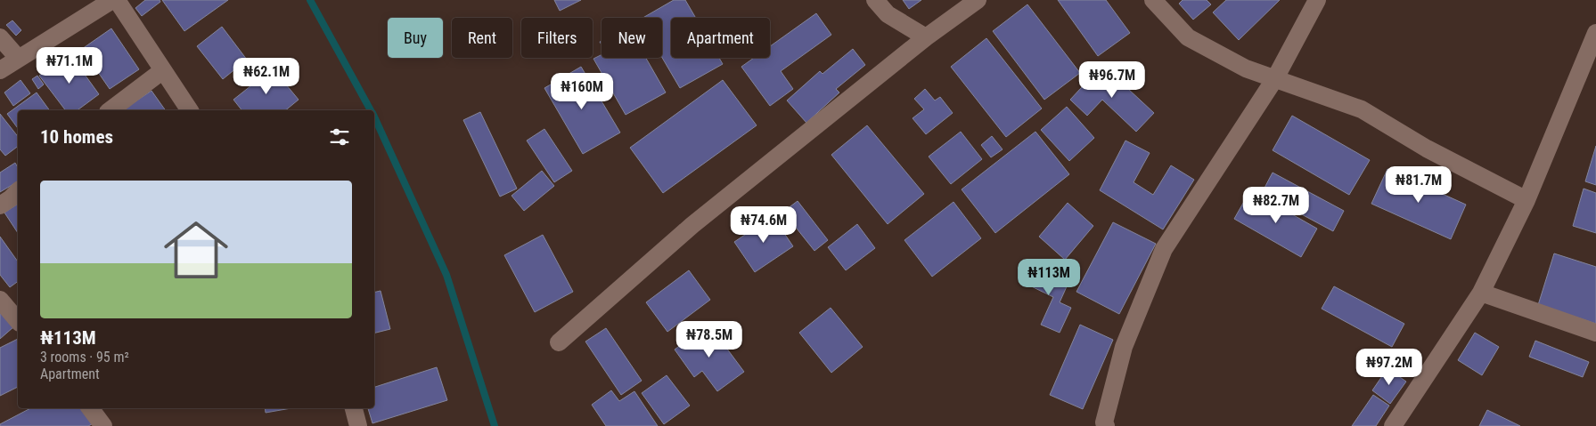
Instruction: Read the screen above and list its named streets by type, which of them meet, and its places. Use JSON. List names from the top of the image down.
{
  "page": {
    "chip": [
      "Buy",
      "Rent",
      "Filters",
      "New",
      "Apartment"
    ],
    "price": [
      "₦71.1M",
      "₦62.1M",
      "₦96.7M",
      "₦160M",
      "₦81.7M",
      "₦82.7M",
      "₦74.6M",
      "₦113M",
      "₦78.5M",
      "₦97.2M"
    ],
    "heading": "10 homes",
    "list": [
      {
        "name": "₦113M",
        "note": "3 rooms · 95 m² · Apartment"
      }
    ]
  }
}
